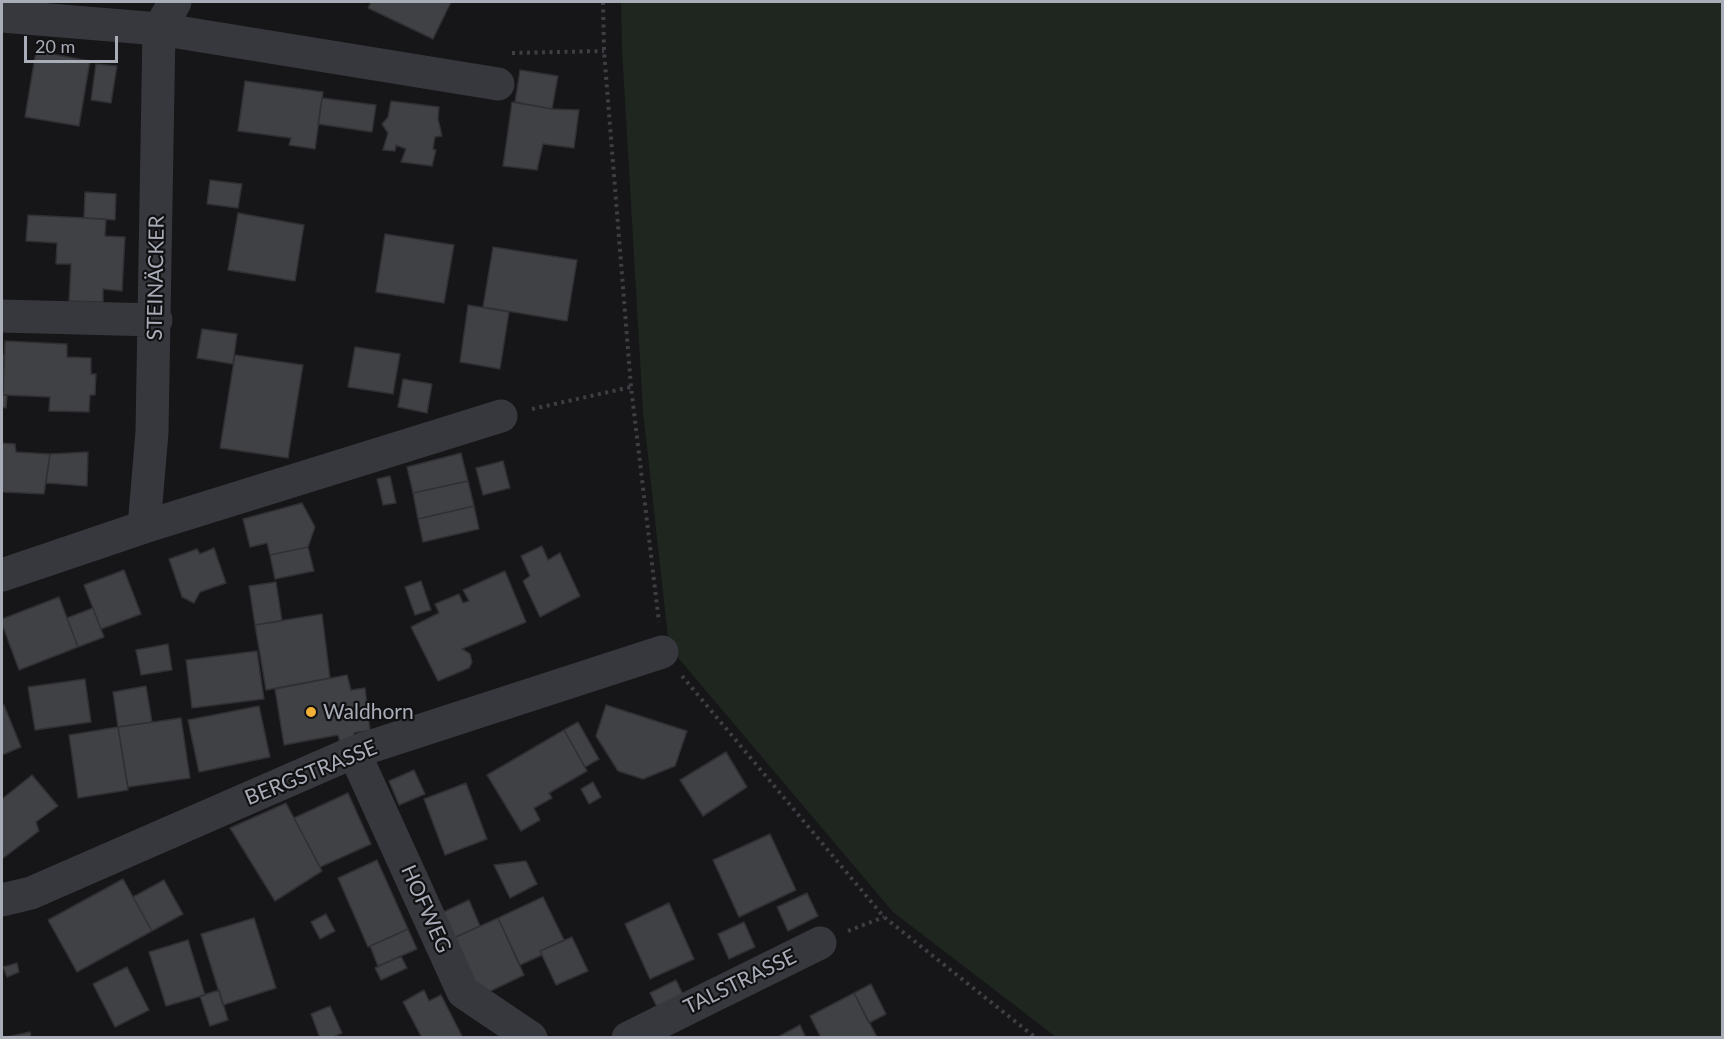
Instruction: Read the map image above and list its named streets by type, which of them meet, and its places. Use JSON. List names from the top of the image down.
{
  "streets": {
    "street": [
      "STEINÄCKER",
      "BERGSTRASSE",
      "HOFWEG",
      "TALSTRASSE"
    ]
  },
  "crossings": [
    ["BERGSTRASSE", "HOFWEG"]
  ],
  "places": ["Waldhorn"],
  "scale_bar": "20 m"
}
